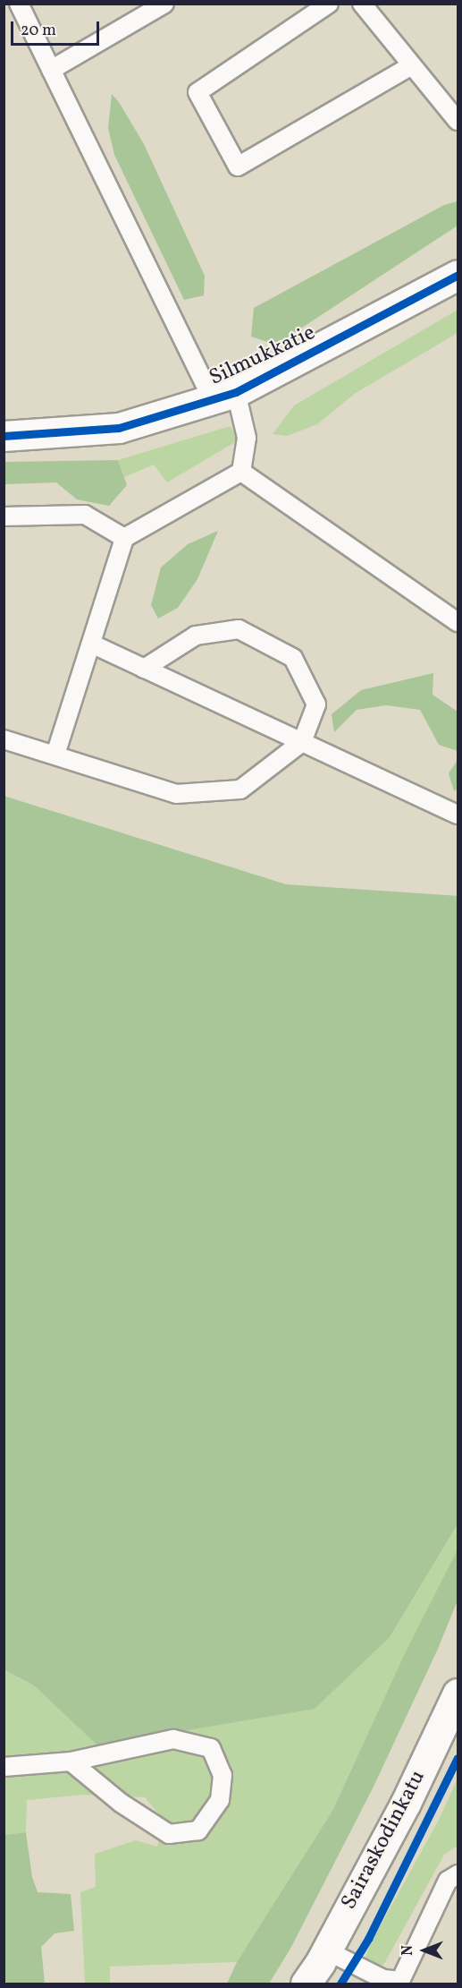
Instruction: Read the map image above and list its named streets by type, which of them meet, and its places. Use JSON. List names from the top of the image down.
{
  "streets": {
    "street": ["Silmukkatie", "Sairaskodinkatu"]
  },
  "scale_bar": "20 m",
  "north": "left"
}
